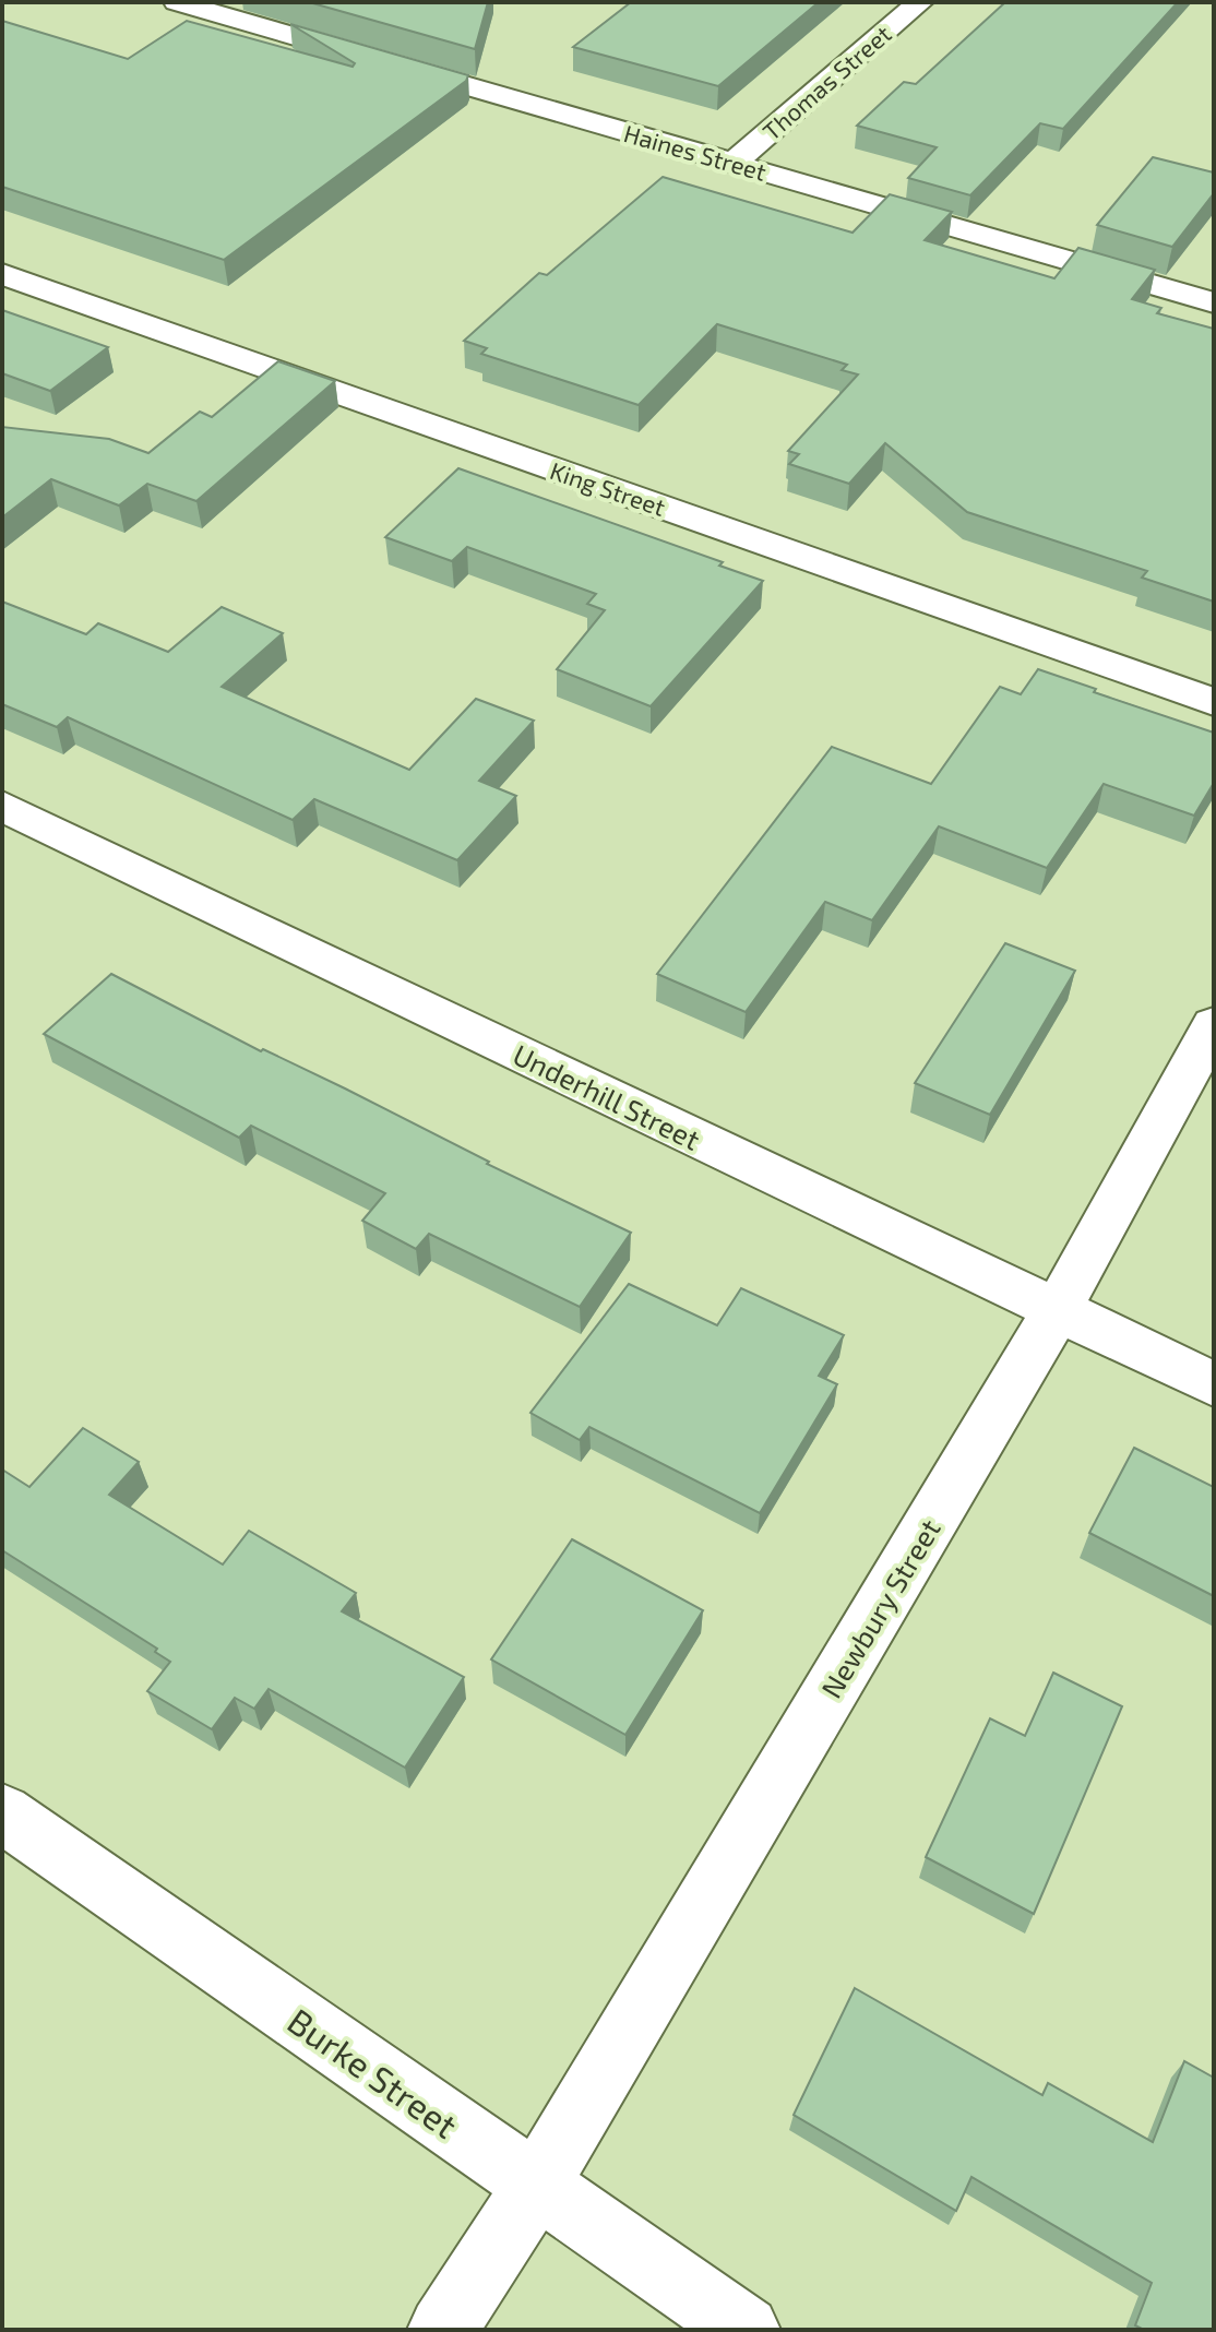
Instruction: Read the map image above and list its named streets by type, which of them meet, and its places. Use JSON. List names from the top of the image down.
{
  "streets": {
    "street": [
      "Thomas Street",
      "Haines Street",
      "King Street",
      "Underhill Street",
      "Newbury Street",
      "Burke Street"
    ]
  },
  "crossings": [
    ["Thomas Street", "Haines Street"],
    ["Underhill Street", "Newbury Street"],
    ["Newbury Street", "Burke Street"]
  ]
}
